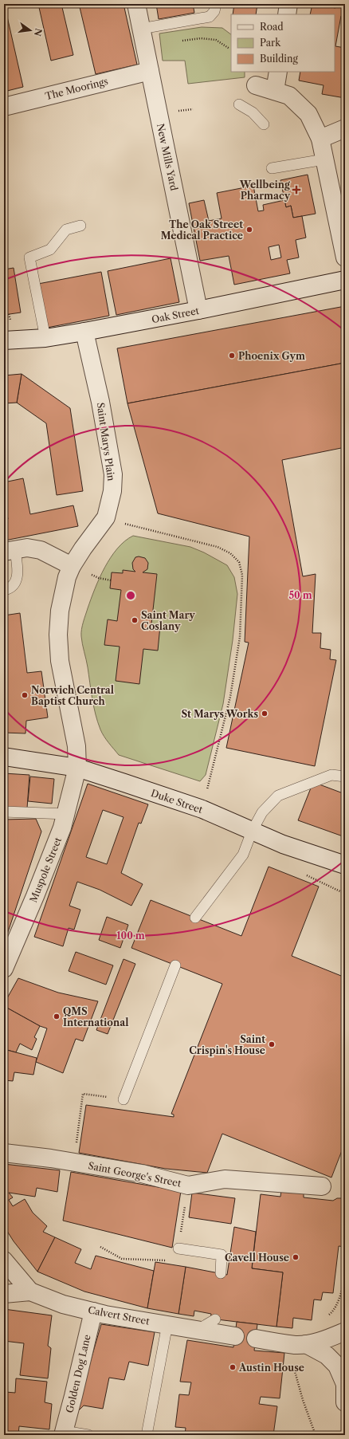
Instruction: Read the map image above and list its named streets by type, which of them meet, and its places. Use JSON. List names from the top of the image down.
{
  "streets": {
    "street": [
      "The Moorings",
      "New Mills Yard",
      "Oak Street",
      "Saint Marys Plain",
      "Duke Street",
      "Muspole Street",
      "Saint George's Street",
      "Calvert Street",
      "Golden Dog Lane"
    ]
  },
  "crossings": [
    ["The Moorings", "New Mills Yard"],
    ["New Mills Yard", "Oak Street"],
    ["Oak Street", "Saint Marys Plain"],
    ["Saint Marys Plain", "Duke Street"],
    ["Saint Marys Plain", "Muspole Street"],
    ["Duke Street", "Muspole Street"],
    ["Calvert Street", "Golden Dog Lane"]
  ],
  "places": {
    "health": ["Wellbeing Pharmacy"],
    "other": [
      "The Oak Street Medical Practice",
      "Phoenix Gym",
      "Saint Mary Coslany",
      "Norwich Central Baptist Church",
      "St Marys Works",
      "QMS International",
      "Saint Crispin's House",
      "Cavell House",
      "Austin House"
    ]
  },
  "legend": ["Road", "Park", "Building"],
  "north": "right",
  "rings": ["50 m", "100 m"]
}
